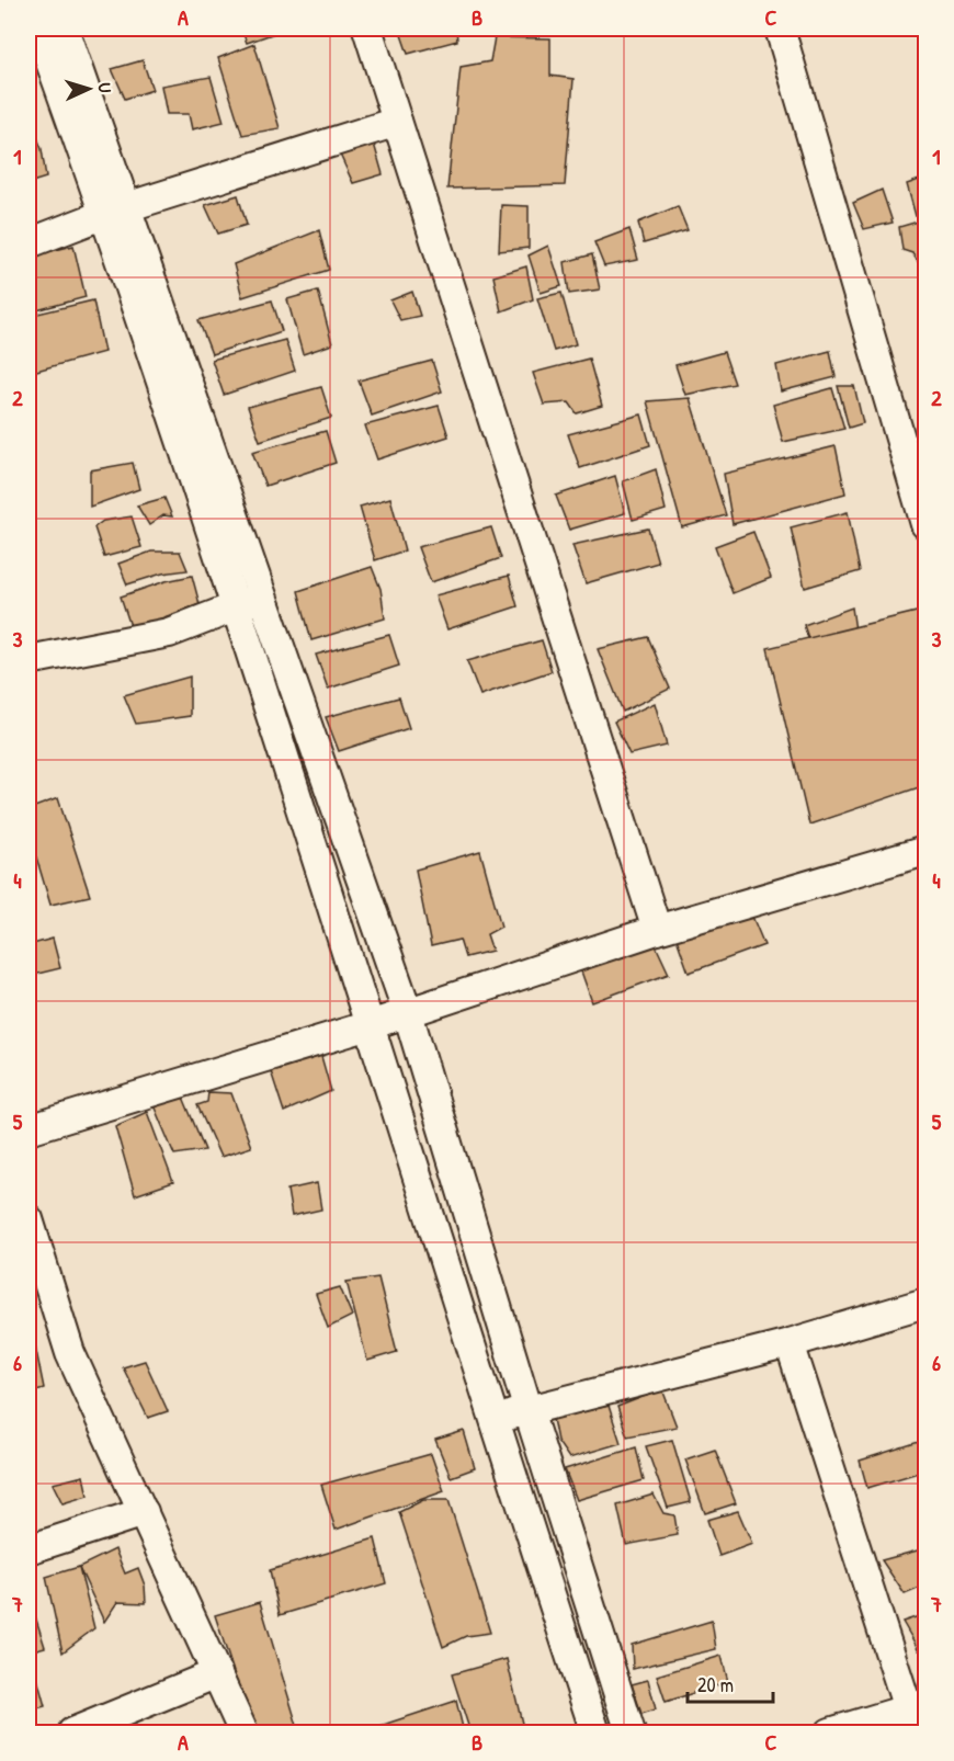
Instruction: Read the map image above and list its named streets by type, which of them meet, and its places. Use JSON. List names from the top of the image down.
{
  "scale_bar": "20 m",
  "north": "right",
  "grid": {
    "columns": ["A", "B", "C"],
    "rows": [
      "1",
      "2",
      "3",
      "4",
      "5",
      "6",
      "7"
    ]
  }
}
